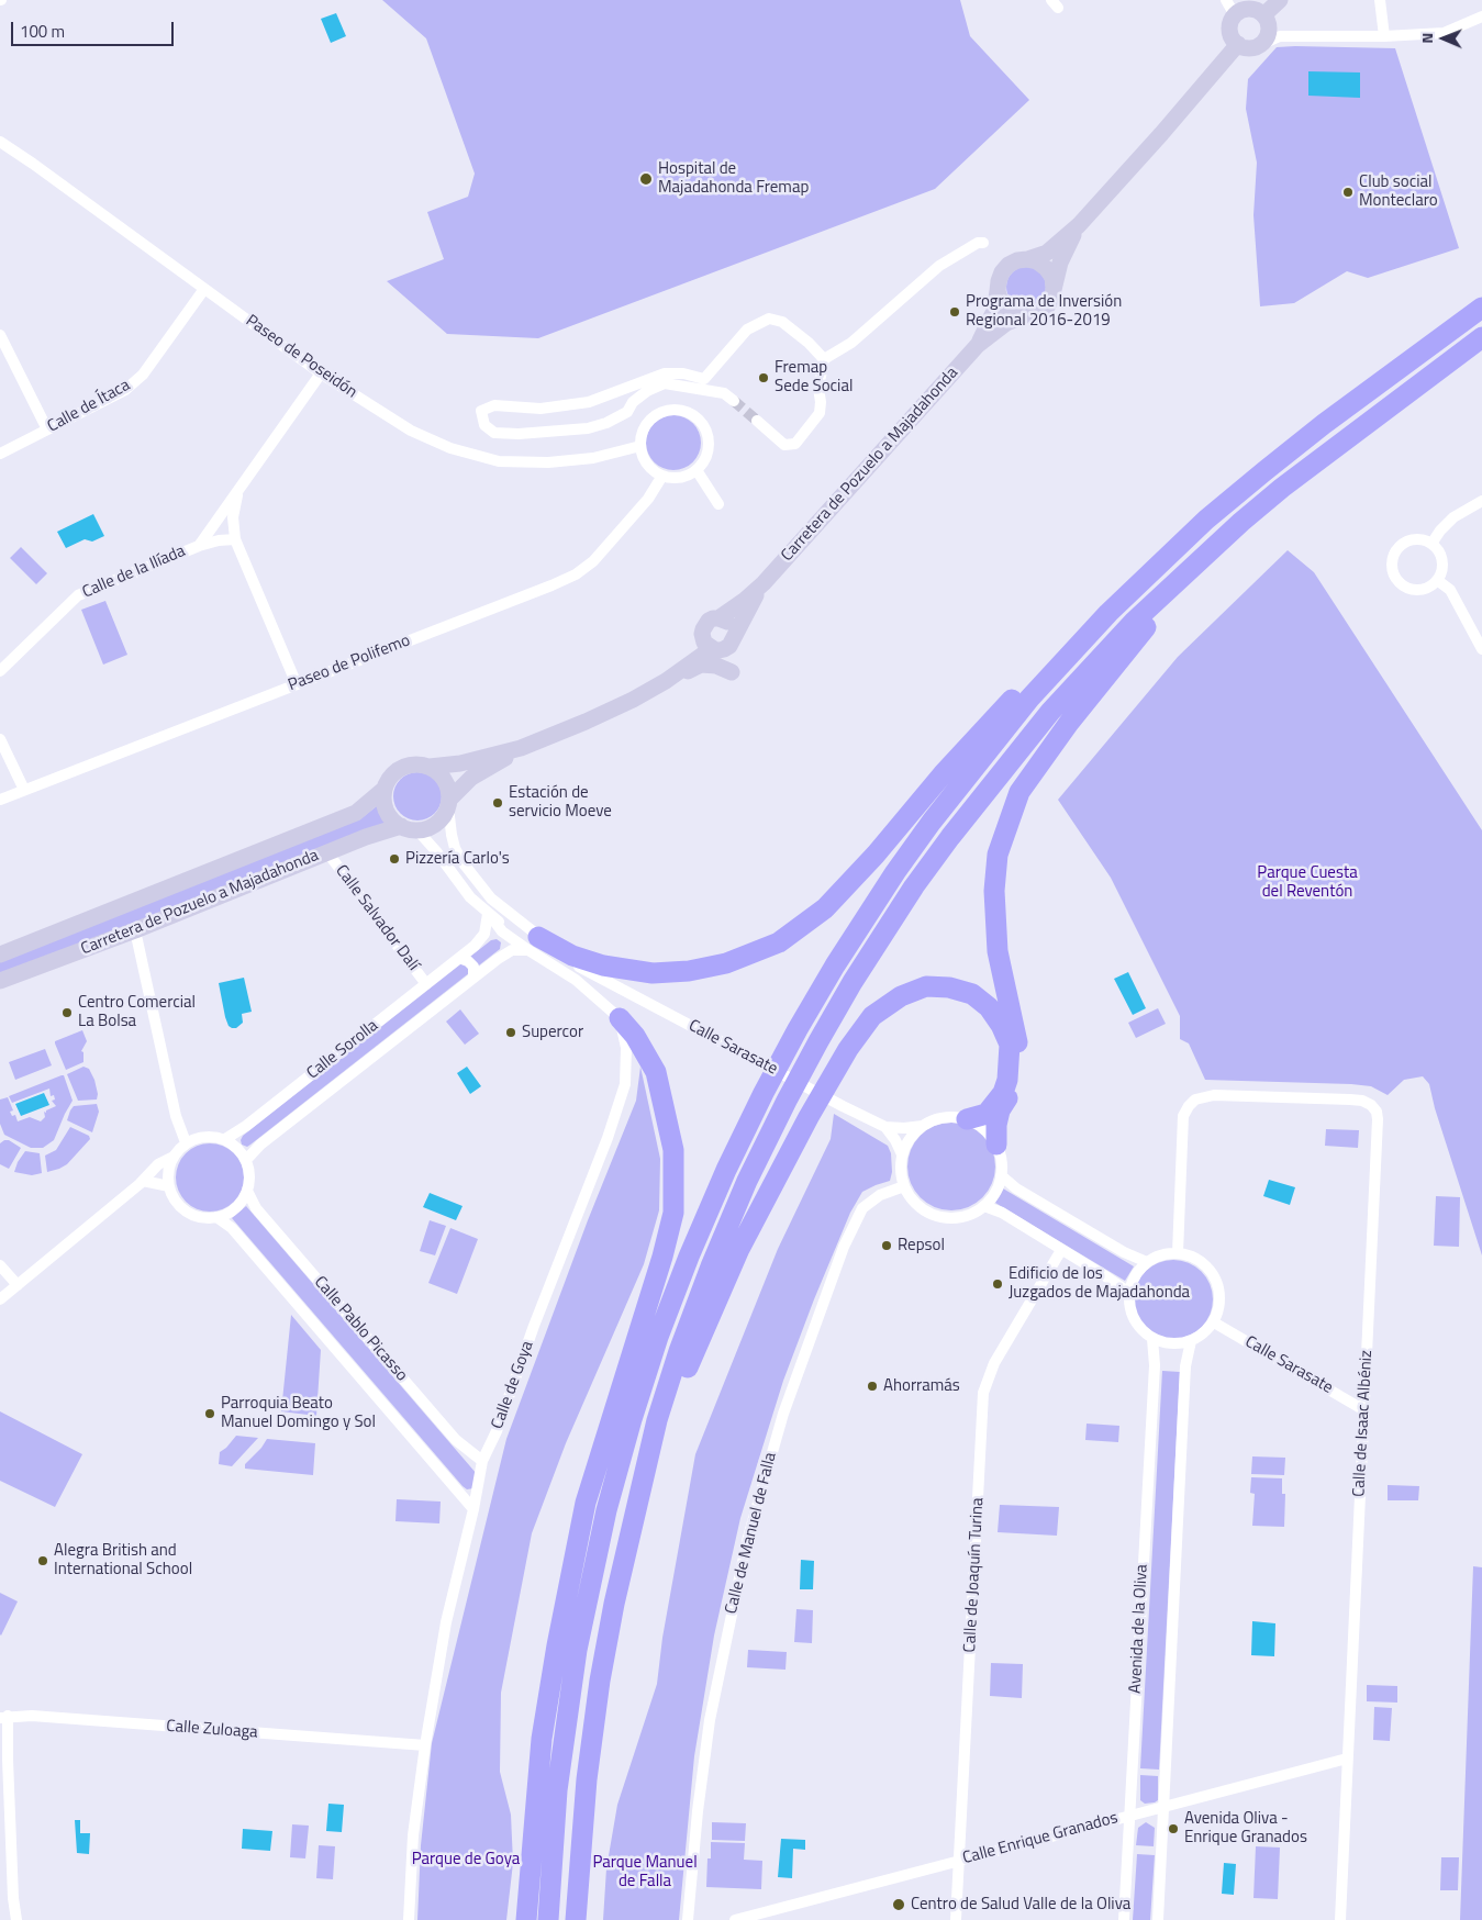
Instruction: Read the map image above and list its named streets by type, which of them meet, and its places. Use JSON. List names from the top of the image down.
{
  "streets": {
    "street": [
      "Paseo de Poseidón",
      "Calle de Ítaca",
      "Carretera de Pozuelo a Majadahonda",
      "Calle de la Ilíada",
      "Paseo de Polifemo",
      "Calle Salvador Dalí",
      "Calle Sarasate",
      "Calle Sorolla",
      "Calle Pablo Picasso",
      "Calle de Goya",
      "Calle de Isaac Albéniz",
      "Calle de Manuel de Falla",
      "Calle de Joaquín Turina",
      "Avenida de la Oliva",
      "Calle Zuloaga",
      "Calle Enrique Granados"
    ]
  },
  "crossings": [
    ["Paseo de Poseidón", "Calle de Ítaca"],
    ["Paseo de Poseidón", "Calle de la Ilíada"],
    ["Paseo de Poseidón", "Paseo de Polifemo"],
    ["Carretera de Pozuelo a Majadahonda", "Calle Salvador Dalí"],
    ["Carretera de Pozuelo a Majadahonda", "Calle Sarasate"],
    ["Calle Salvador Dalí", "Calle Sorolla"],
    ["Calle Sarasate", "Calle Sorolla"],
    ["Calle Sarasate", "Calle de Isaac Albéniz"],
    ["Calle Sarasate", "Calle de Manuel de Falla"],
    ["Calle Sarasate", "Avenida de la Oliva"],
    ["Calle Sorolla", "Calle Pablo Picasso"],
    ["Calle Pablo Picasso", "Calle de Goya"],
    ["Calle de Goya", "Calle Zuloaga"],
    ["Calle de Isaac Albéniz", "Avenida de la Oliva"],
    ["Calle de Isaac Albéniz", "Calle Enrique Granados"],
    ["Calle de Joaquín Turina", "Calle Enrique Granados"],
    ["Avenida de la Oliva", "Calle Enrique Granados"]
  ],
  "parks": ["Parque Cuesta del Reventón", "Parque de Goya", "Parque Manuel de Falla"],
  "places": [
    "Hospital de Majadahonda Fremap",
    "Club social Monteclaro",
    "Programa de Inversión Regional 2016-2019",
    "Fremap Sede Social",
    "Estación de servicio Moeve",
    "Pizzería Carlo's",
    "Centro Comercial La Bolsa",
    "Supercor",
    "Repsol",
    "Edificio de los Juzgados de Majadahonda",
    "Ahorramás",
    "Parroquia Beato Manuel Domingo y Sol",
    "Alegra British and International School",
    "Avenida Oliva - Enrique Granados",
    "Centro de Salud Valle de la Oliva"
  ],
  "scale_bar": "100 m",
  "north": "left"
}
